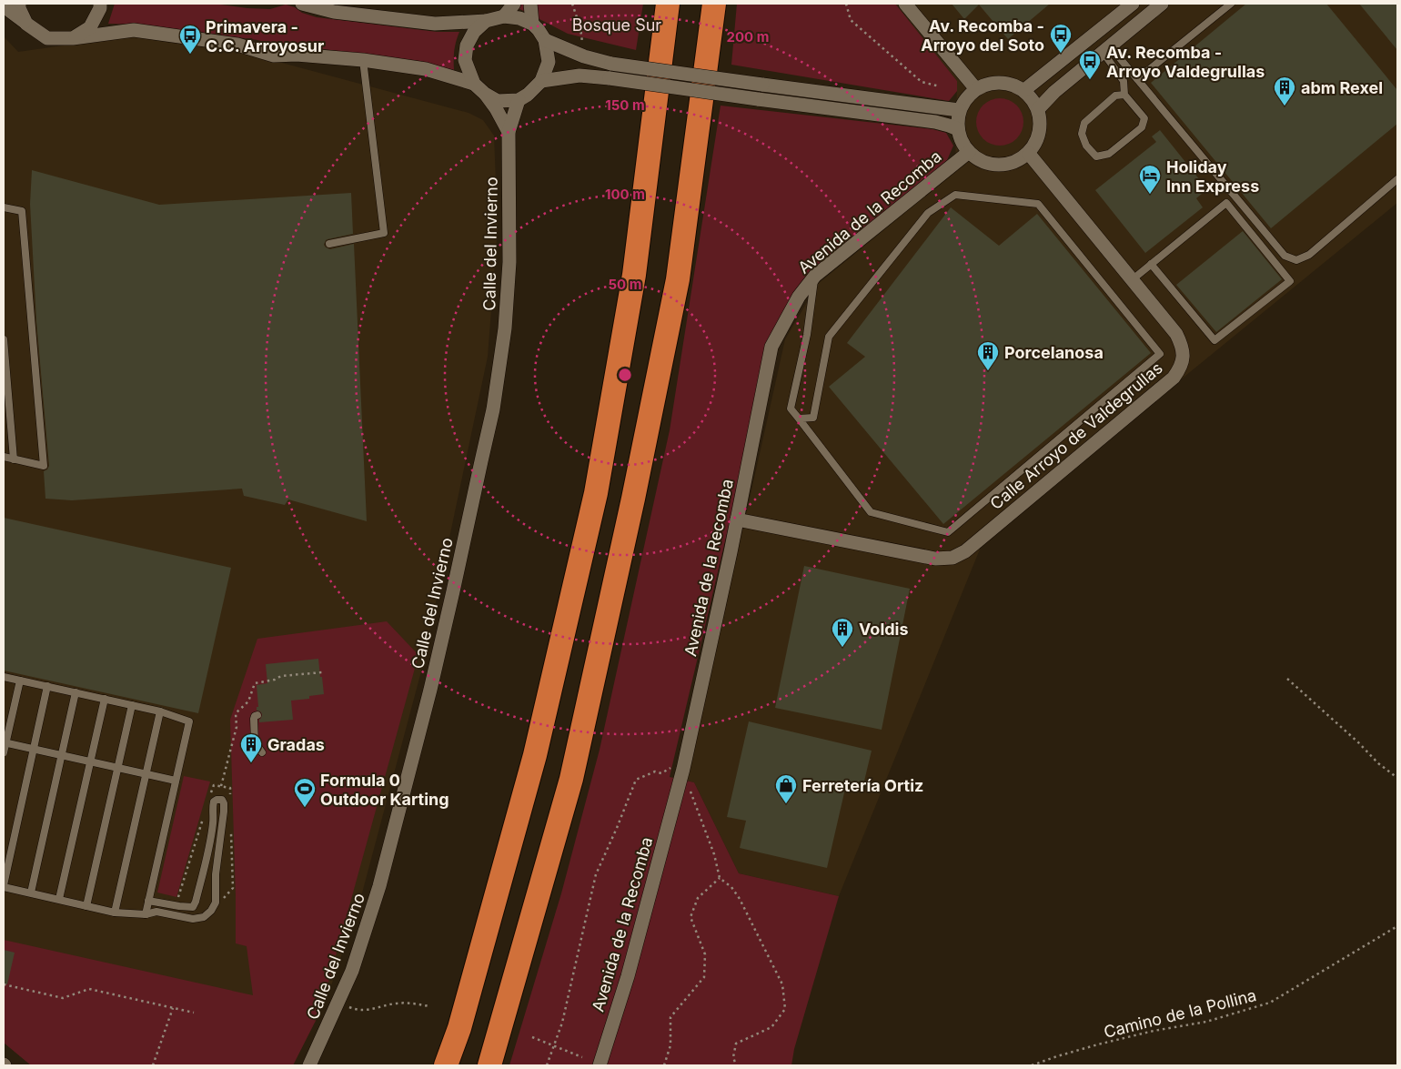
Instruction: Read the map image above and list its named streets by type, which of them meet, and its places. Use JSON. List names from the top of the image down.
{
  "streets": {
    "street": ["Avenida de la Recomba", "Calle del Invierno", "Calle Arroyo de Valdegrullas"],
    "path": ["Camino de la Pollina"]
  },
  "crossings": [
    ["Avenida de la Recomba", "Calle Arroyo de Valdegrullas"]
  ],
  "parks": ["Bosque Sur"],
  "places": {
    "bus stop": ["Av. Recomba - Arroyo del Soto", "Primavera - C.C. Arroyosur", "Av. Recomba - Arroyo Valdegrullas"],
    "building": [
      "abm Rexel",
      "Porcelanosa",
      "Voldis",
      "Gradas"
    ],
    "hotel": ["Holiday Inn Express"],
    "shop": ["Ferretería Ortiz"],
    "sports": ["Formula 0 Outdoor Karting"]
  },
  "rings": [
    "200 m",
    "150 m",
    "100 m",
    "50 m"
  ]
}
